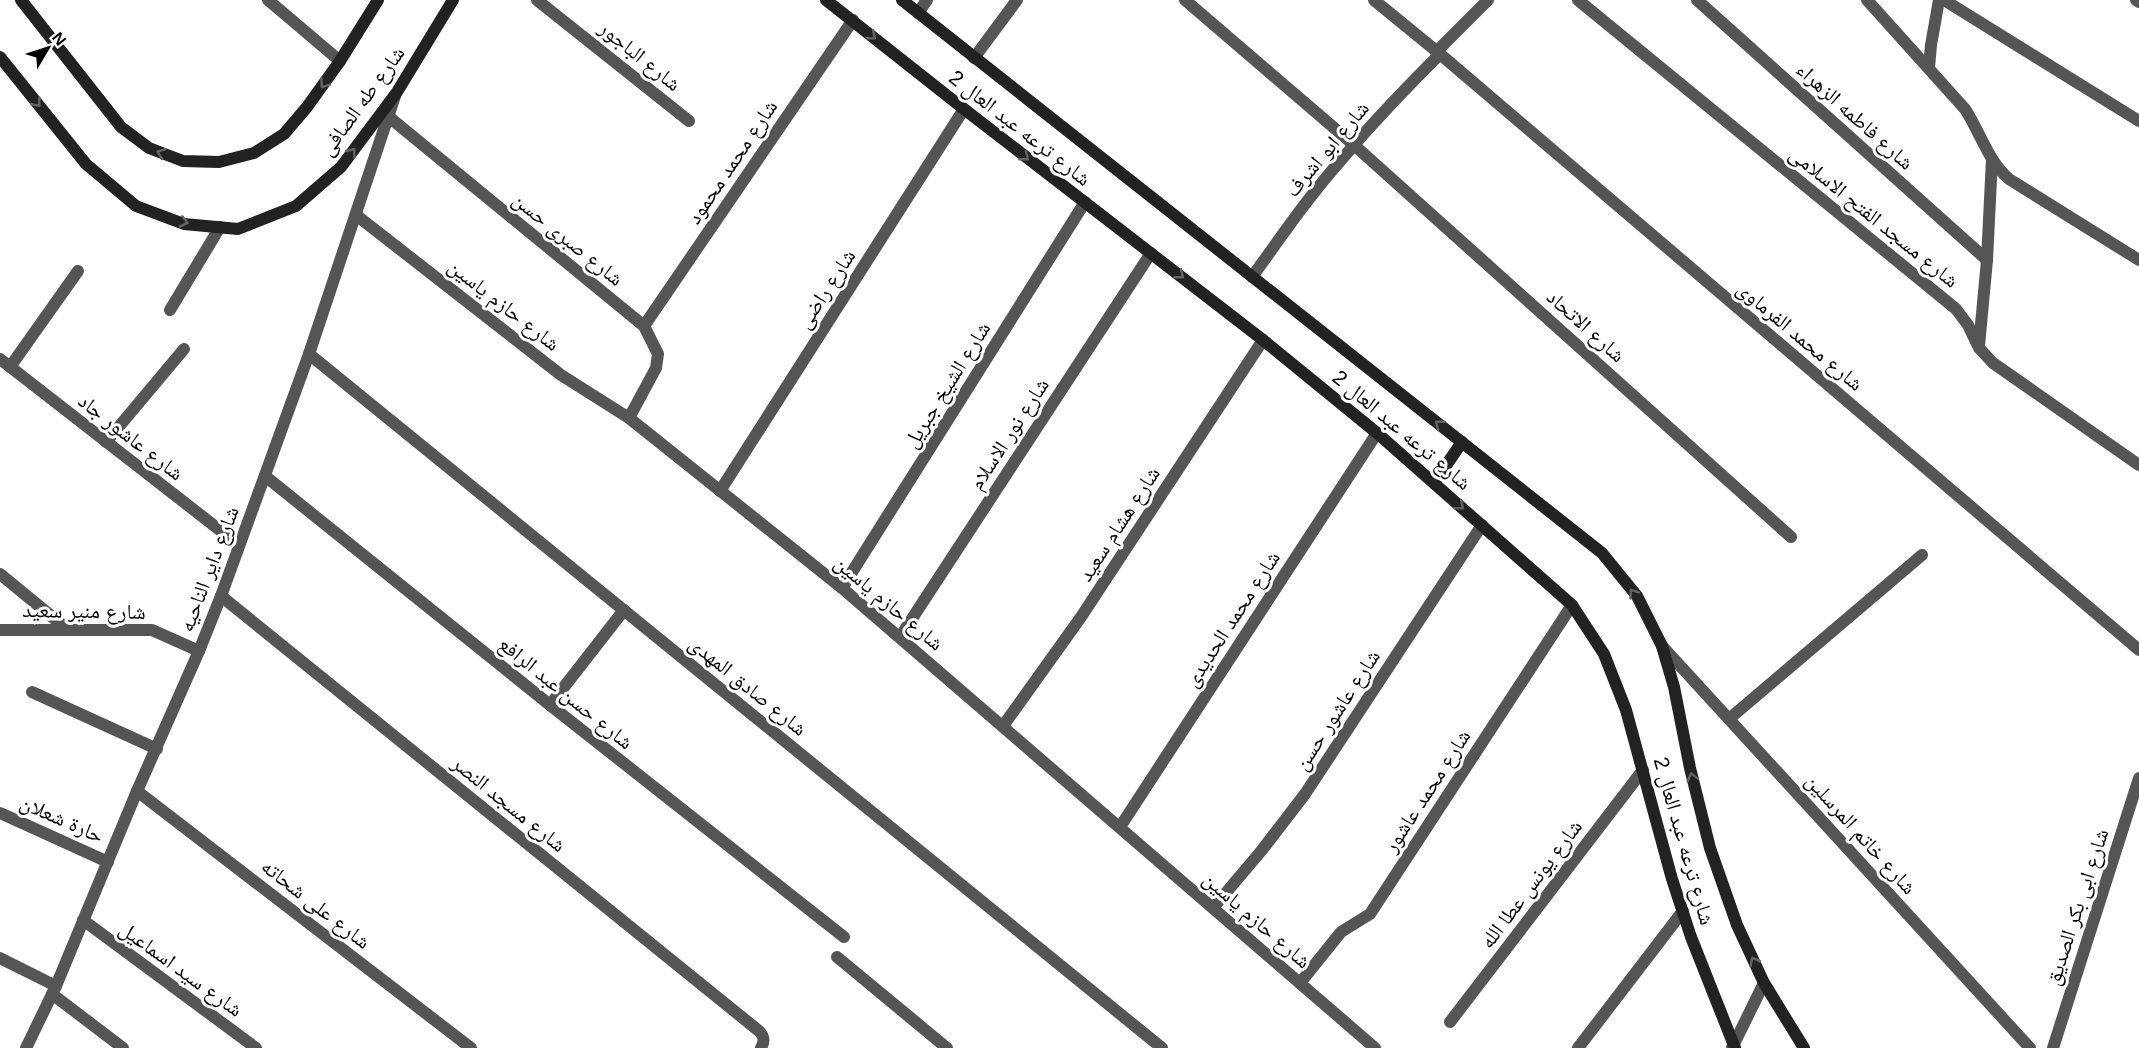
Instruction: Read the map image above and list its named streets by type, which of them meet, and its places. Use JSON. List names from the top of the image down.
{
  "streets": {
    "street": [
      "شارع الباجور",
      "شارع طه الصافى",
      "شارع فاطمه الزهراء",
      "شارع ترعه عبد العال 2",
      "شارع ابو اشرف",
      "شارع محمد محمود",
      "شارع مسجد الفتح الاسلامى",
      "شارع صبرى حسن",
      "شارع راضى",
      "شارع حازم ياسين",
      "شارع الاتحاد",
      "شارع محمد الفرماوى",
      "شارع الشيخ جبريل",
      "شارع نور الاسلام",
      "شارع عاشور جاد",
      "شارع هشام سعيد",
      "شارع داير الناحيه",
      "شارع منير سعيد",
      "شارع محمد الحديدى",
      "شارع صادق المهدى",
      "شارع حسن عبد الرافع",
      "شارع عاشور حسن",
      "شارع محمد عاشور",
      "شارع مسجد النصر",
      "حارة شعلان",
      "شارع خاتم المرسلين",
      "شارع يونس عطا الله",
      "شارع على شحاته",
      "شارع ابى بكر الصديق",
      "شارع سيد اسماعيل"
    ]
  },
  "crossings": [
    ["شارع طه الصافى", "شارع داير الناحيه"],
    ["شارع ترعه عبد العال 2", "شارع ابو اشرف"],
    ["شارع ترعه عبد العال 2", "شارع محمد محمود"],
    ["شارع ترعه عبد العال 2", "شارع راضى"],
    ["شارع ترعه عبد العال 2", "شارع الشيخ جبريل"],
    ["شارع ترعه عبد العال 2", "شارع نور الاسلام"],
    ["شارع ترعه عبد العال 2", "شارع هشام سعيد"],
    ["شارع ترعه عبد العال 2", "شارع محمد الحديدى"],
    ["شارع ترعه عبد العال 2", "شارع عاشور حسن"],
    ["شارع ترعه عبد العال 2", "شارع محمد عاشور"],
    ["شارع ترعه عبد العال 2", "شارع خاتم المرسلين"],
    ["شارع ترعه عبد العال 2", "شارع يونس عطا الله"],
    ["شارع ابو اشرف", "شارع الاتحاد"],
    ["شارع ابو اشرف", "شارع محمد الفرماوى"],
    ["شارع محمد محمود", "شارع صبرى حسن"],
    ["شارع صبرى حسن", "شارع حازم ياسين"],
    ["شارع صبرى حسن", "شارع داير الناحيه"],
    ["شارع راضى", "شارع حازم ياسين"],
    ["شارع حازم ياسين", "شارع الشيخ جبريل"],
    ["شارع حازم ياسين", "شارع نور الاسلام"],
    ["شارع حازم ياسين", "شارع هشام سعيد"],
    ["شارع حازم ياسين", "شارع داير الناحيه"],
    ["شارع حازم ياسين", "شارع محمد الحديدى"],
    ["شارع حازم ياسين", "شارع عاشور حسن"],
    ["شارع حازم ياسين", "شارع محمد عاشور"],
    ["شارع عاشور جاد", "شارع داير الناحيه"],
    ["شارع داير الناحيه", "شارع منير سعيد"],
    ["شارع داير الناحيه", "شارع صادق المهدى"],
    ["شارع داير الناحيه", "شارع حسن عبد الرافع"],
    ["شارع داير الناحيه", "شارع مسجد النصر"],
    ["شارع داير الناحيه", "حارة شعلان"],
    ["شارع داير الناحيه", "شارع على شحاته"],
    ["شارع داير الناحيه", "شارع سيد اسماعيل"]
  ],
  "north": "top right"
}
